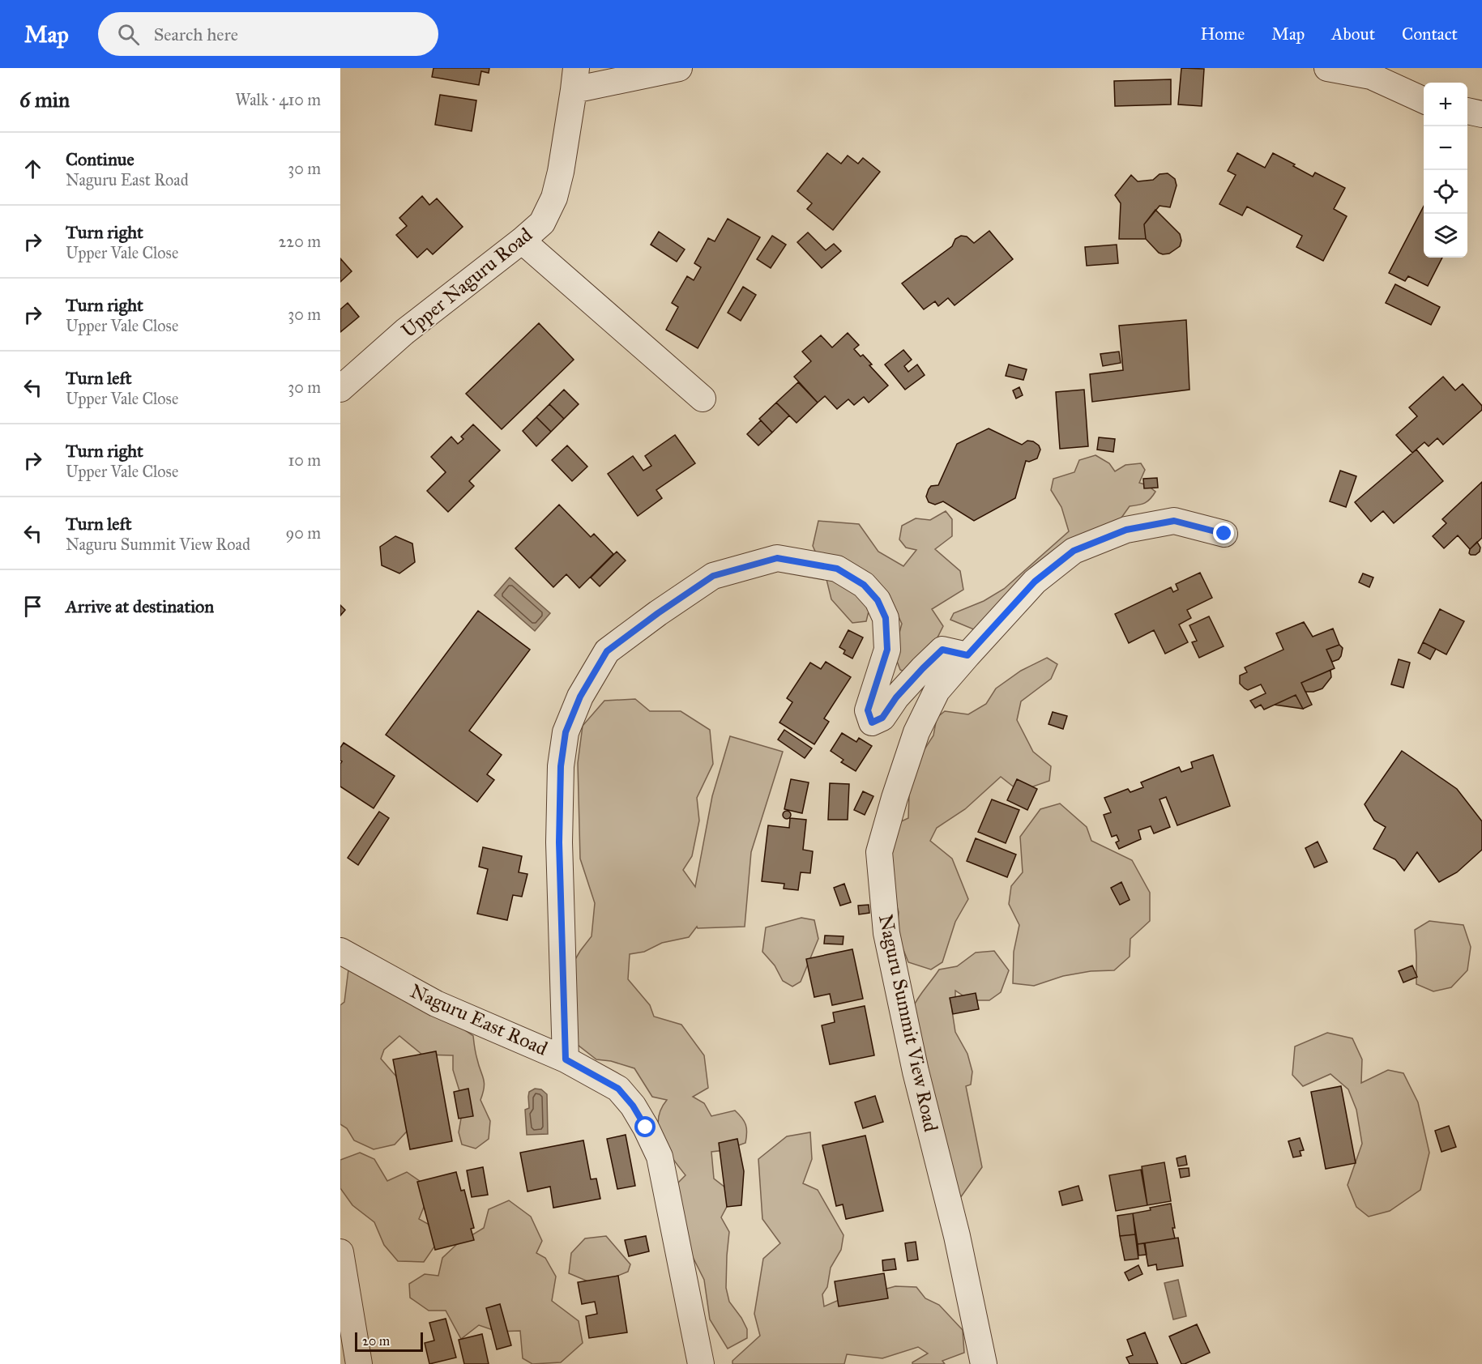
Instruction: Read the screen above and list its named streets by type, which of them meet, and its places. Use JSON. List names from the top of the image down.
{
  "streets": {
    "street": ["Upper Naguru Road", "Naguru East Road", "Naguru Summit View Road"]
  },
  "scale_bar": "20 m",
  "page": {
    "header": "Map",
    "search": "Search here",
    "nav": [
      "Home",
      "Map",
      "About",
      "Contact"
    ],
    "heading": ["6 min", "Walk · 410 m"],
    "map_buttons": ["+", "−"],
    "list": [
      ["Continue", "Naguru East Road", "30 m"],
      ["Turn right", "Upper Vale Close", "220 m"],
      ["Turn right", "Upper Vale Close", "30 m"],
      ["Turn left", "Upper Vale Close", "30 m"],
      ["Turn right", "Upper Vale Close", "10 m"],
      ["Turn left", "Naguru Summit View Road", "90 m"],
      "Arrive at destination"
    ],
    "scale": "20 m"
  }
}
